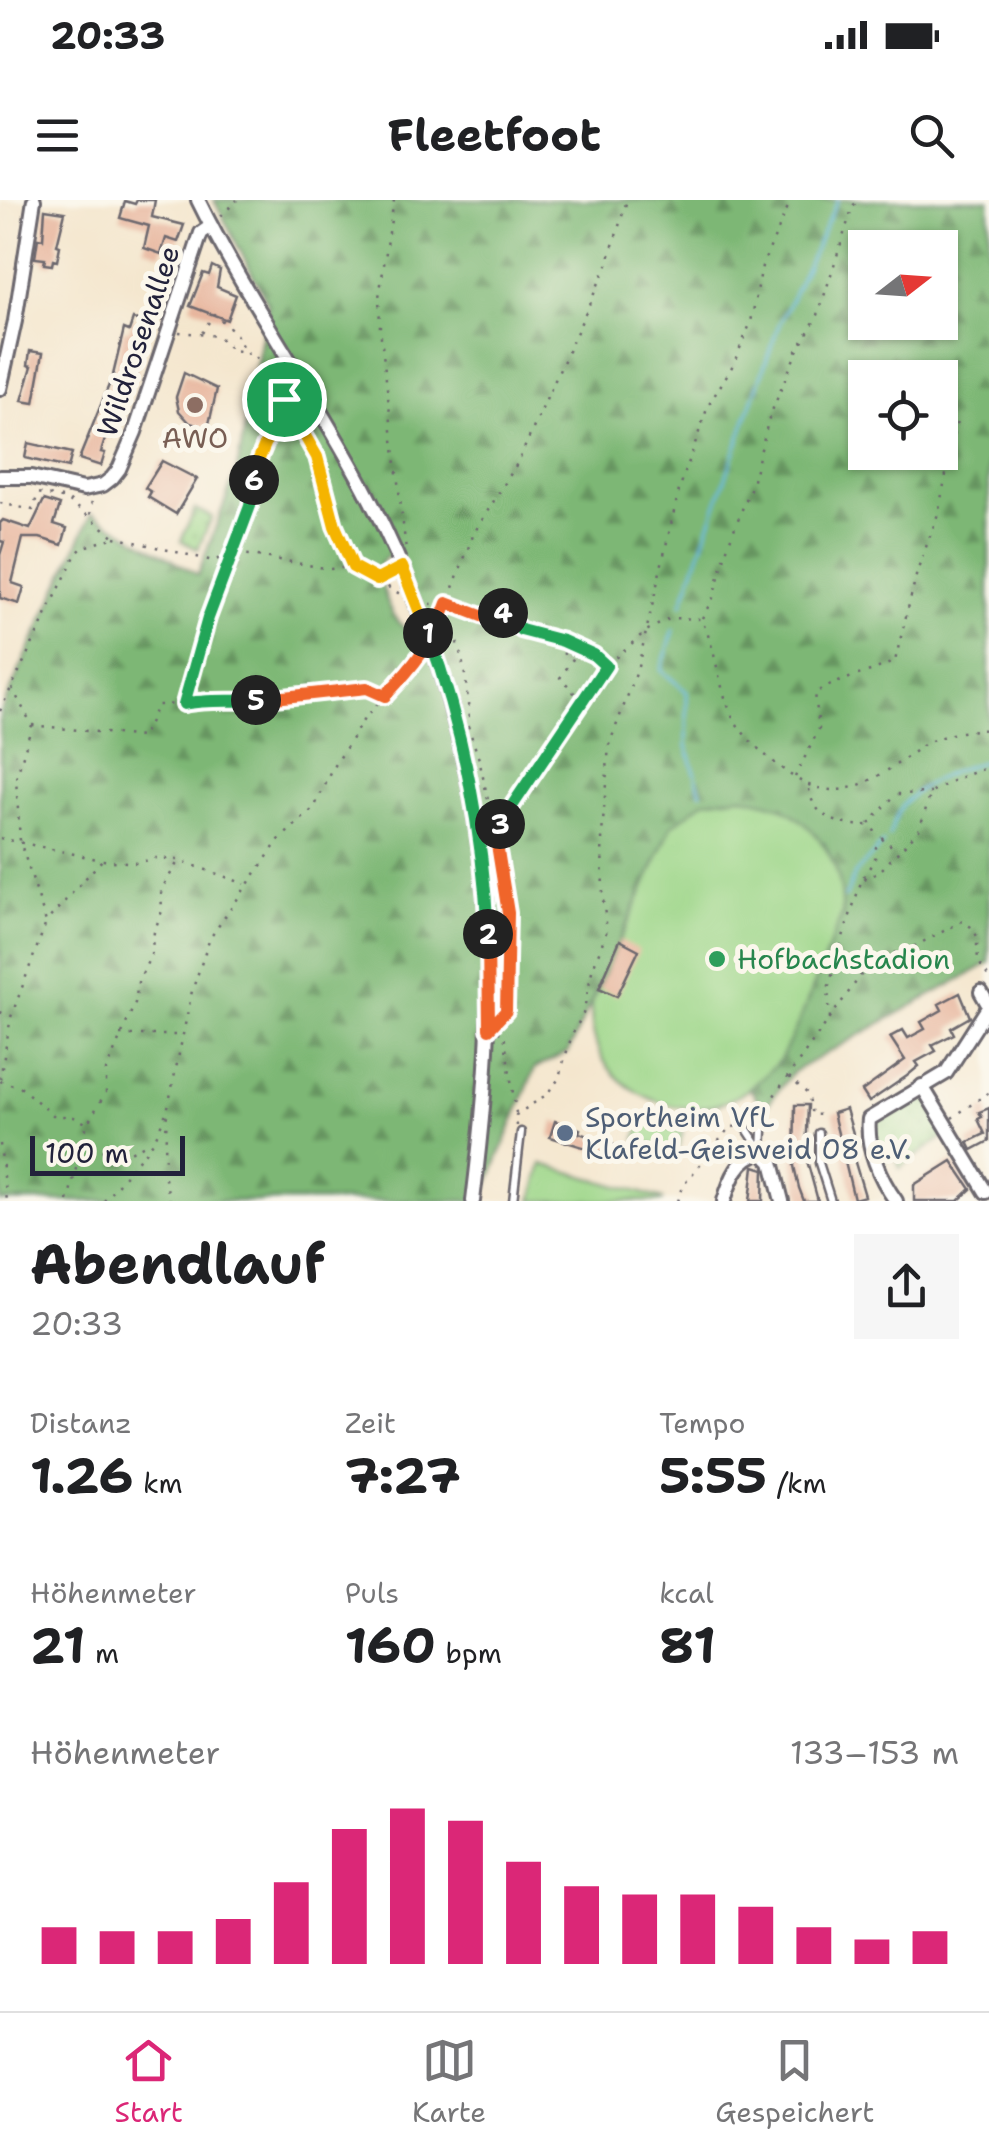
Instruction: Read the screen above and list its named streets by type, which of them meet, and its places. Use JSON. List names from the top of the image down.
{
  "streets": {
    "street": ["Wildrosenallee"]
  },
  "places": ["AWO", "Hofbachstadion", "Sportheim VfL Klafeld-Geisweid 08 e.V."],
  "scale_bar": "100 m",
  "north": "right",
  "page": {
    "status": "20:33",
    "header": "Fleetfoot",
    "pins": [
      "6",
      "4",
      "1",
      "5",
      "3",
      "2"
    ],
    "scale": "100 m",
    "heading": ["Abendlauf", "20:33"],
    "stats": [
      ["Distanz", "1.26 km"],
      ["Zeit", "7:27"],
      ["Tempo", "5:55 /km"],
      ["Höhenmeter", "21 m"],
      ["Puls", "160 bpm"],
      ["kcal", "81"]
    ],
    "chart": ["Höhenmeter", "133–153 m"],
    "tabs": ["Start", "Karte", "Gespeichert"]
  }
}
